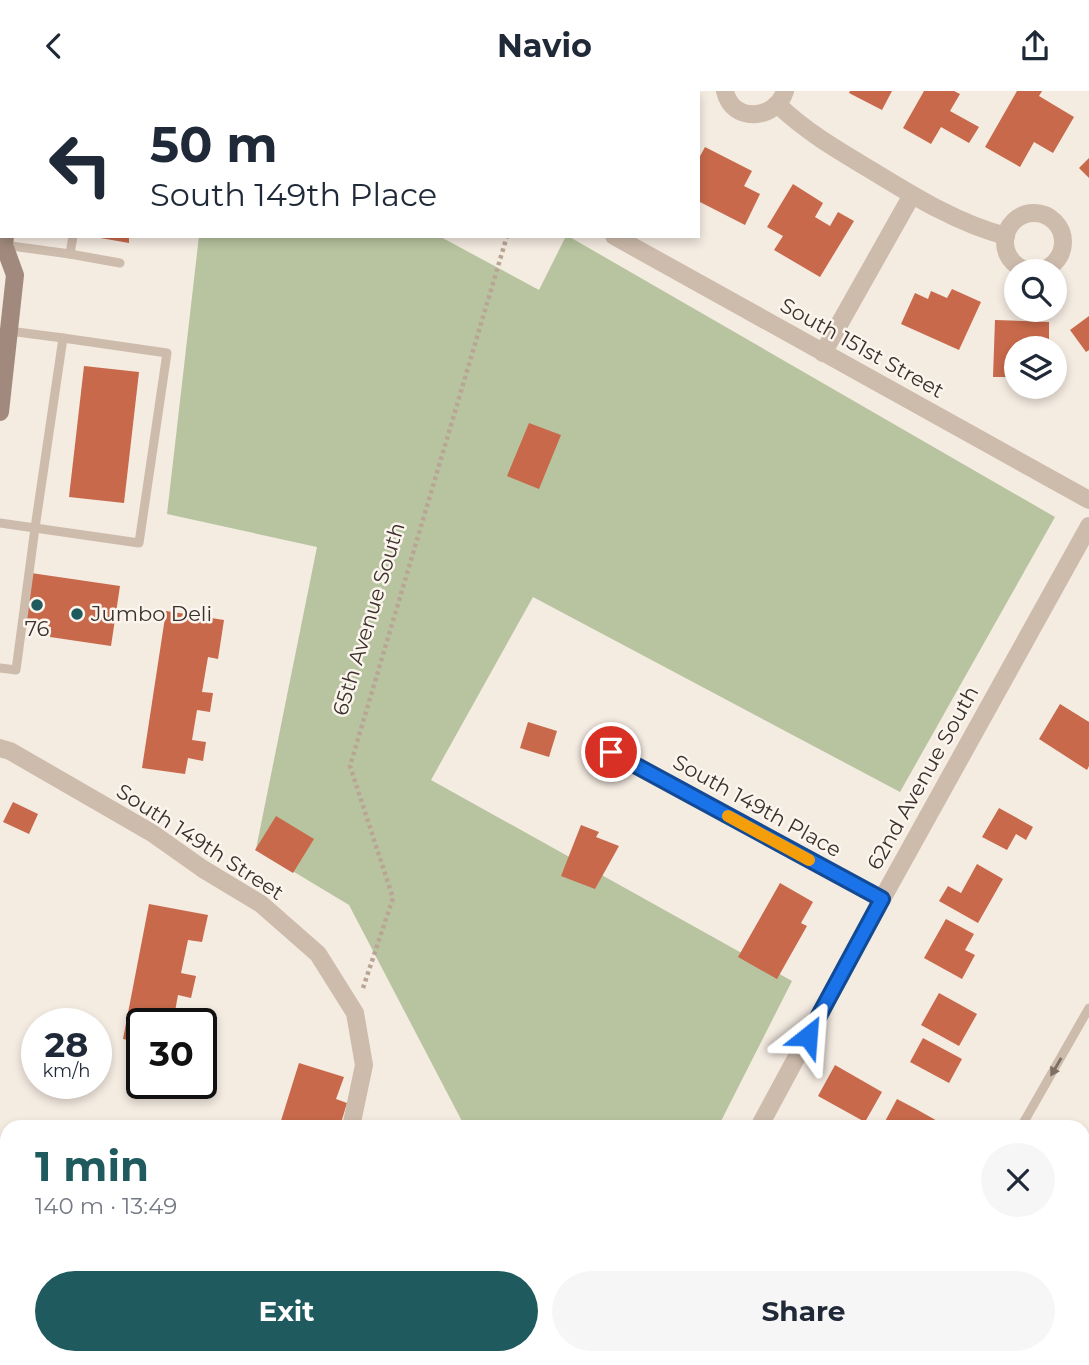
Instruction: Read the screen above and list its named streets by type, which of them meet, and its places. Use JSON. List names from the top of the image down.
{
  "streets": {
    "street": [
      "South 151st Street",
      "62nd Avenue South",
      "South 149th Place",
      "South 149th Street"
    ],
    "path": ["65th Avenue South"]
  },
  "crossings": [
    ["65th Avenue South", "South 149th Street"],
    ["62nd Avenue South", "South 149th Place"]
  ],
  "places": ["76", "Jumbo Deli"],
  "page": {
    "header": "Navio",
    "turn": ["50 m", "South 149th Place"],
    "speed": "28 km/h",
    "limit": "30",
    "heading": ["1 min", "140 m · 13:49"],
    "buttons": ["Exit", "Share"]
  }
}
